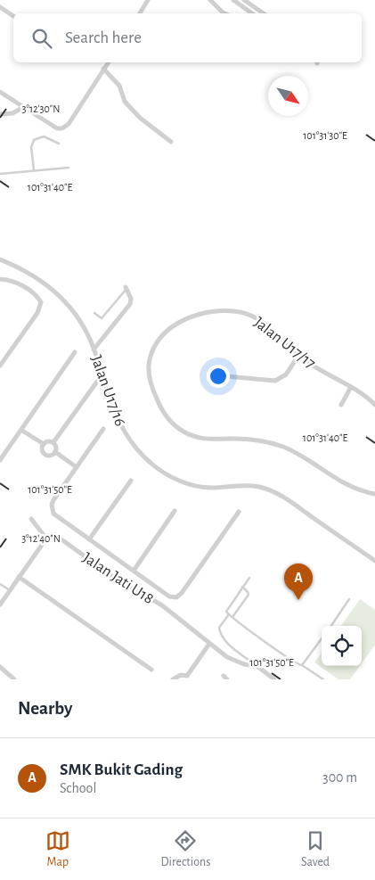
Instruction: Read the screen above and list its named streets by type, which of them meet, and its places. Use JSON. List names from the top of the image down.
{
  "streets": {
    "street": ["Jalan U17/17", "Jalan U17/16", "Jalan Jati U18"]
  },
  "north": "bottom right",
  "page": {
    "search": "Search here",
    "pins": "A",
    "heading": "Nearby",
    "list": [
      {
        "mark": "A",
        "name": "SMK Bukit Gading",
        "note": "School",
        "value": "300 m"
      }
    ],
    "nav": ["Map", "Directions", "Saved"]
  },
  "coordinates": [
    "3°12'30\"N",
    "101°31'30\"E",
    "101°31'40\"E",
    "101°31'50\"E",
    "3°12'40\"N"
  ]
}
